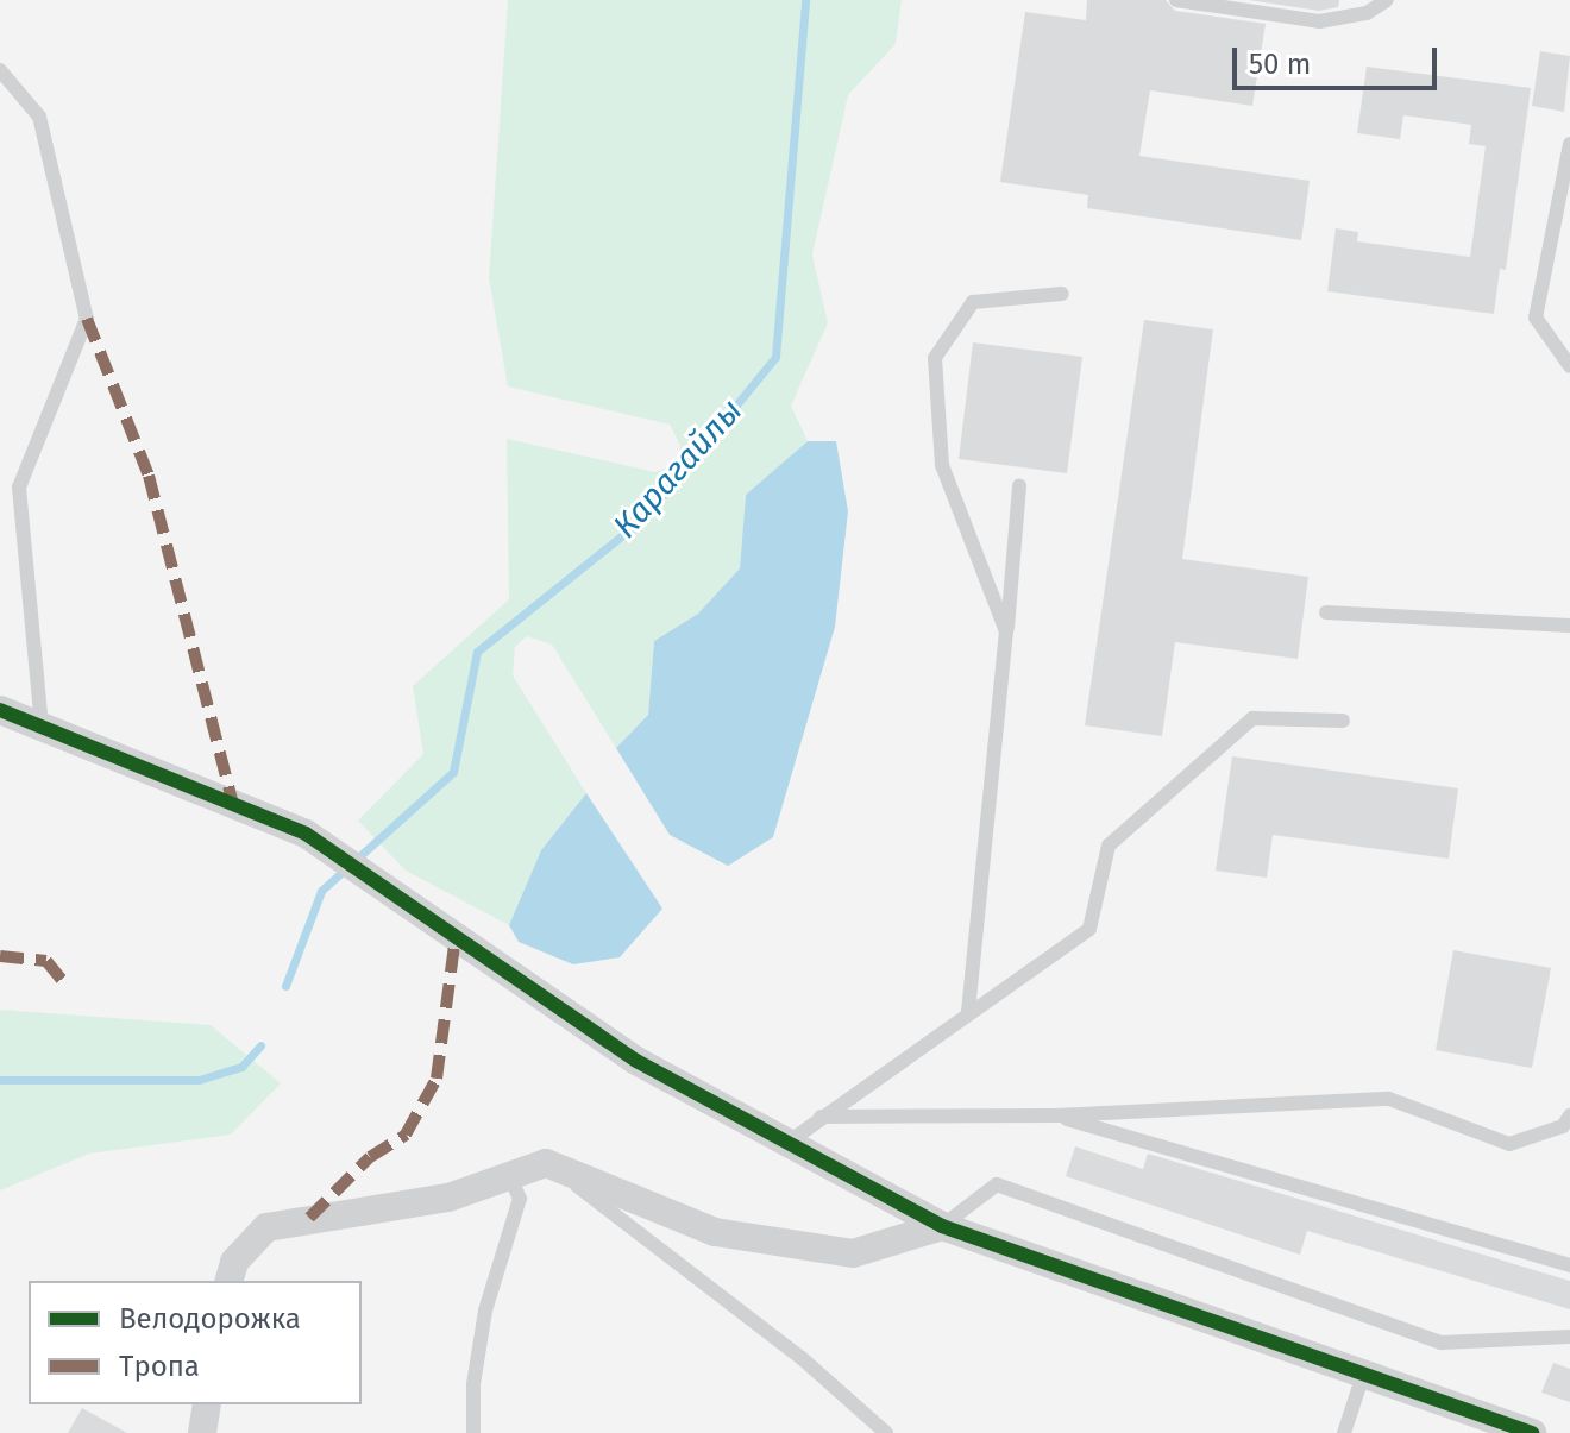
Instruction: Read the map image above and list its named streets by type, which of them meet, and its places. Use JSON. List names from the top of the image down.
{
  "water": ["Карагайлы"],
  "legend": ["Велодорожка", "Тропа"],
  "scale_bar": "50 m"
}
